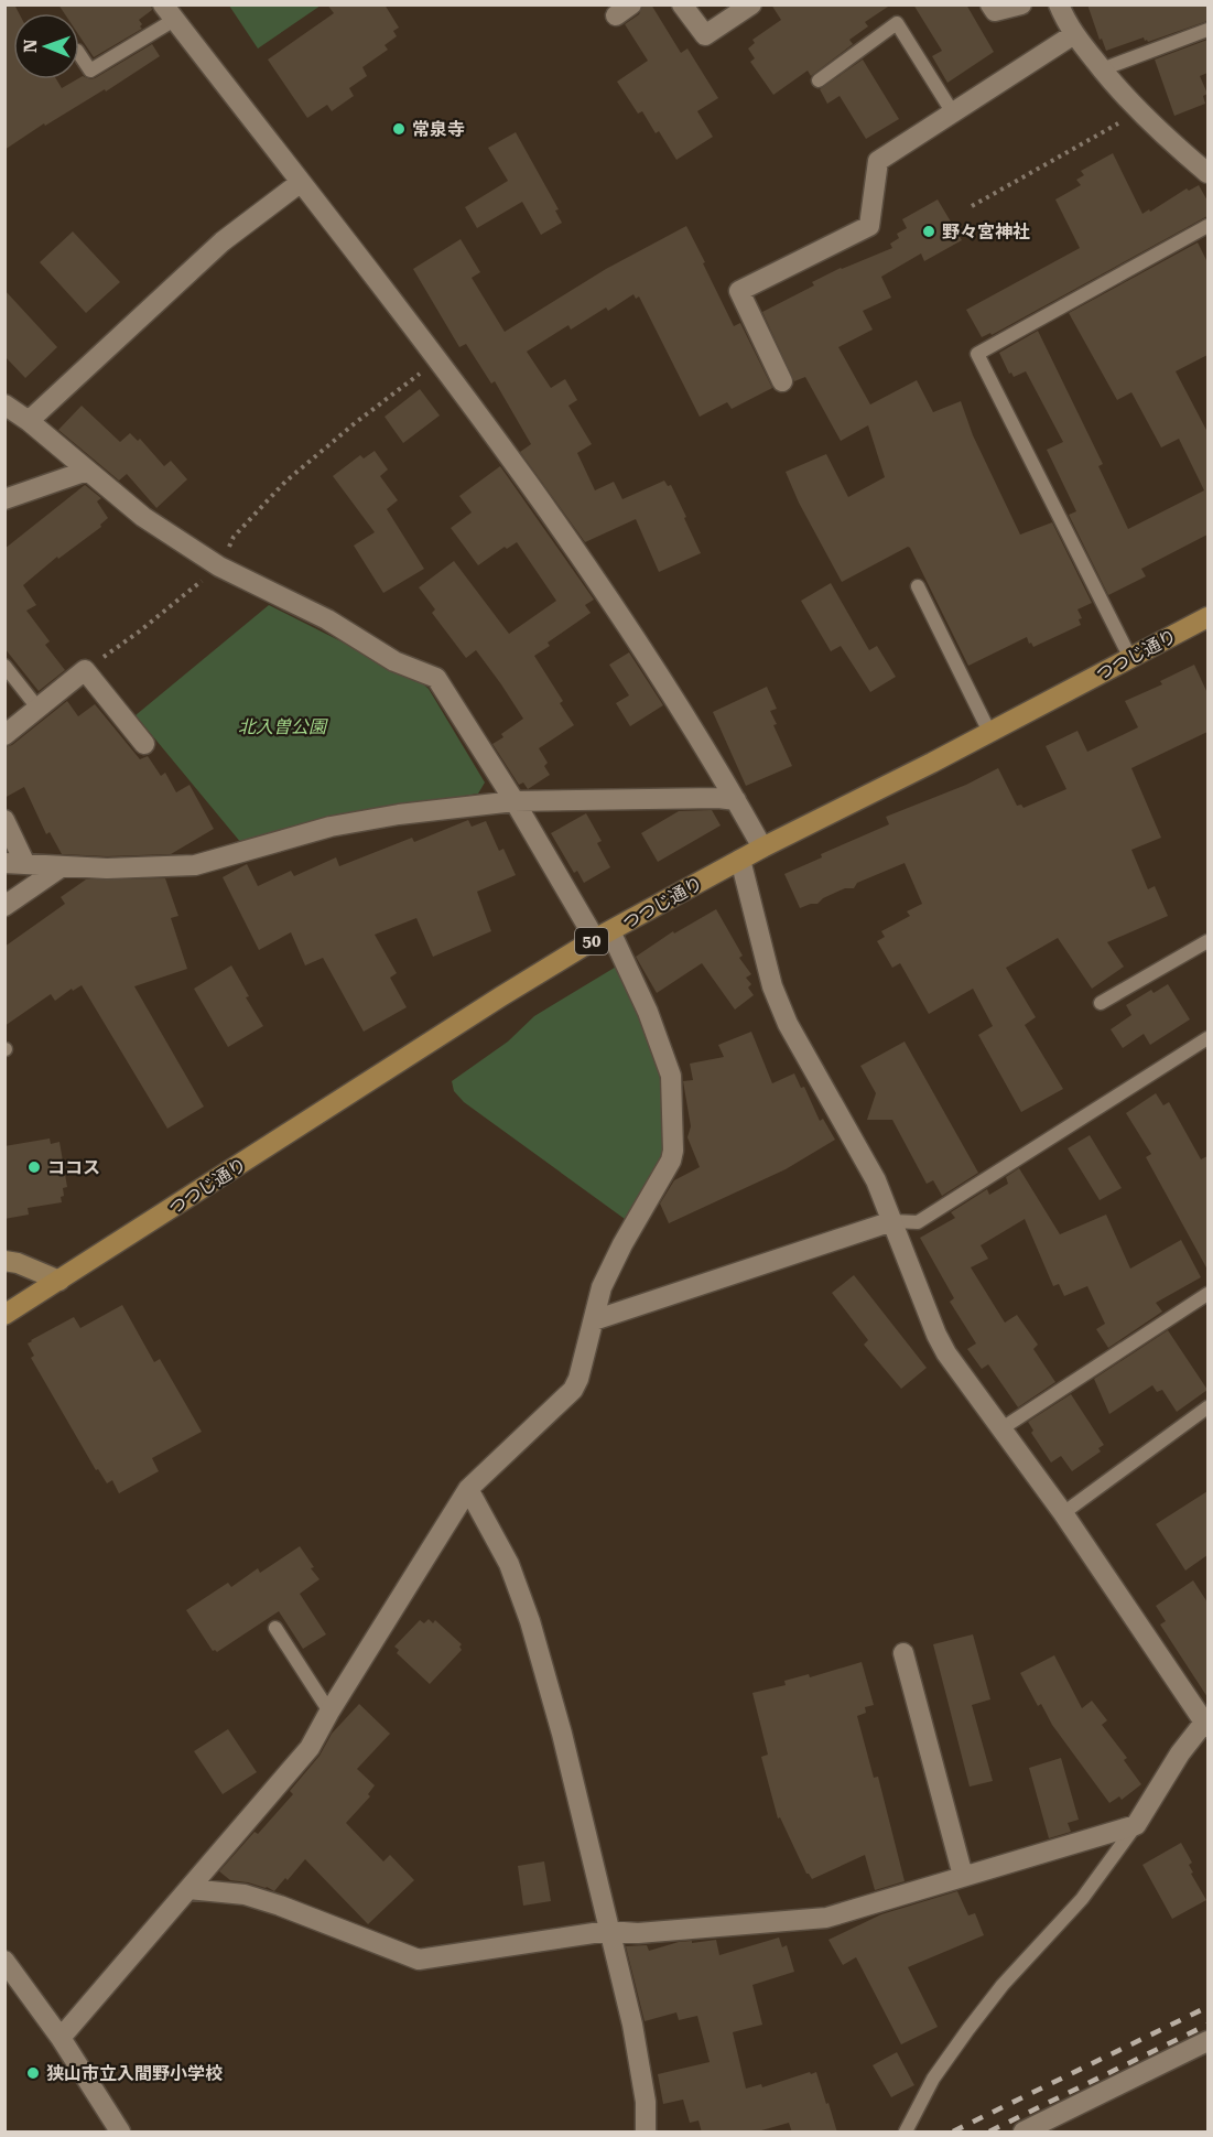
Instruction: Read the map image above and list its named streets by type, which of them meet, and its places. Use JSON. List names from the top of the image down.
{
  "streets": {
    "main road": ["つつじ通り", "50"]
  },
  "parks": ["北入曽公園"],
  "places": [
    "常泉寺",
    "野々宮神社",
    "ココス",
    "狭山市立入間野小学校"
  ],
  "north": "left"
}
